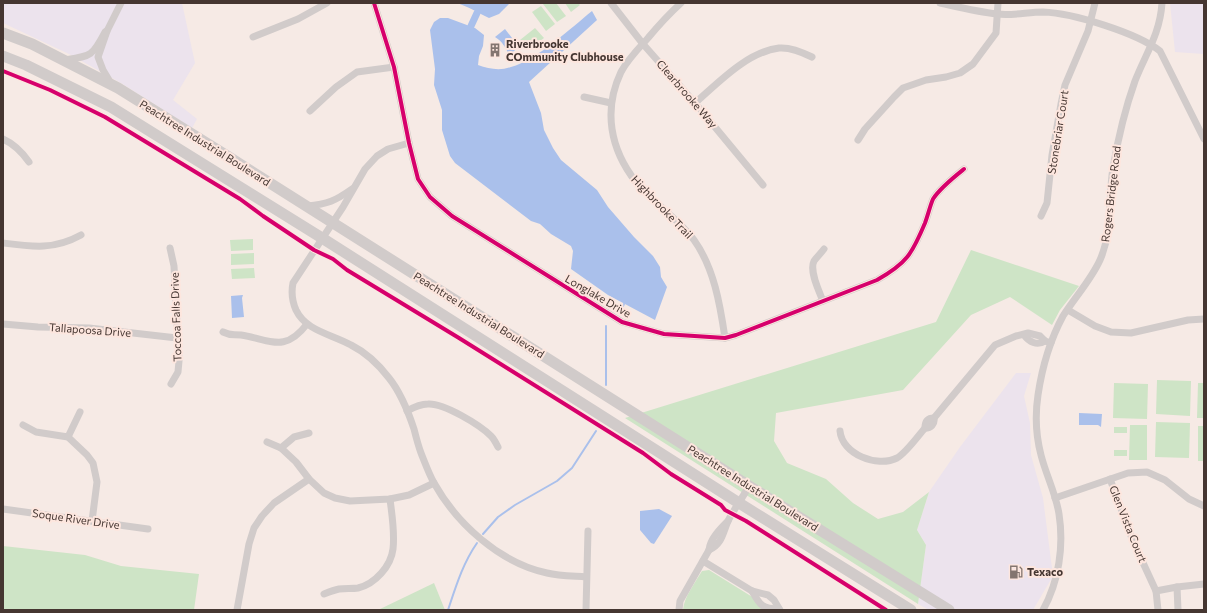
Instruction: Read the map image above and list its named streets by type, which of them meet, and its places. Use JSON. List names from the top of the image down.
{
  "streets": {
    "highway": ["Peachtree Industrial Boulevard"],
    "street": [
      "Clearbrooke Way",
      "Stonebriar Court",
      "Rogers Bridge Road",
      "Highbrooke Trail",
      "Longlake Drive",
      "Toccoa Falls Drive",
      "Tallapoosa Drive",
      "Soque River Drive",
      "Glen Vista Court"
    ]
  },
  "crossings": [
    ["Clearbrooke Way", "Highbrooke Trail"],
    ["Highbrooke Trail", "Longlake Drive"],
    ["Toccoa Falls Drive", "Tallapoosa Drive"]
  ],
  "places": {
    "building": ["Riverbrooke COmmunity Clubhouse"],
    "fuel station": ["Texaco"]
  }
}
